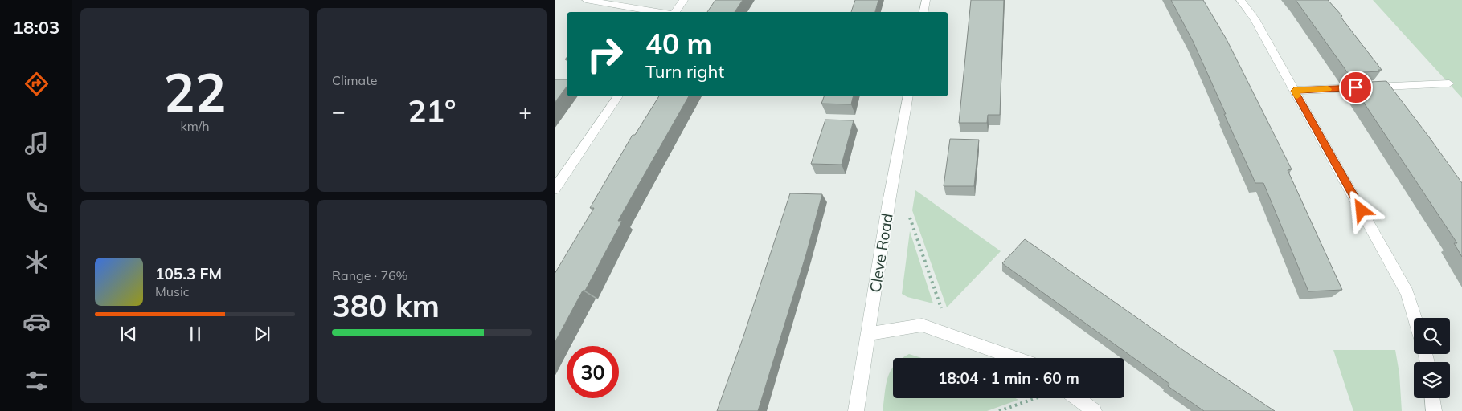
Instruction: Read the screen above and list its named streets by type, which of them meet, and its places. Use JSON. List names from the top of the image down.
{
  "streets": {
    "street": ["Cleve Road"]
  },
  "page": {
    "tabs": "18:03",
    "tile": [
      ["22", "km/h"],
      "Climate",
      ["Range · 76%", "380 km"]
    ],
    "turn": ["40 m", "Turn right"],
    "heat": ["−", "21°", "+"],
    "song": ["105.3 FM", "Music"],
    "limit": "30",
    "trip": "18:04 · 1 min · 60 m"
  }
}
